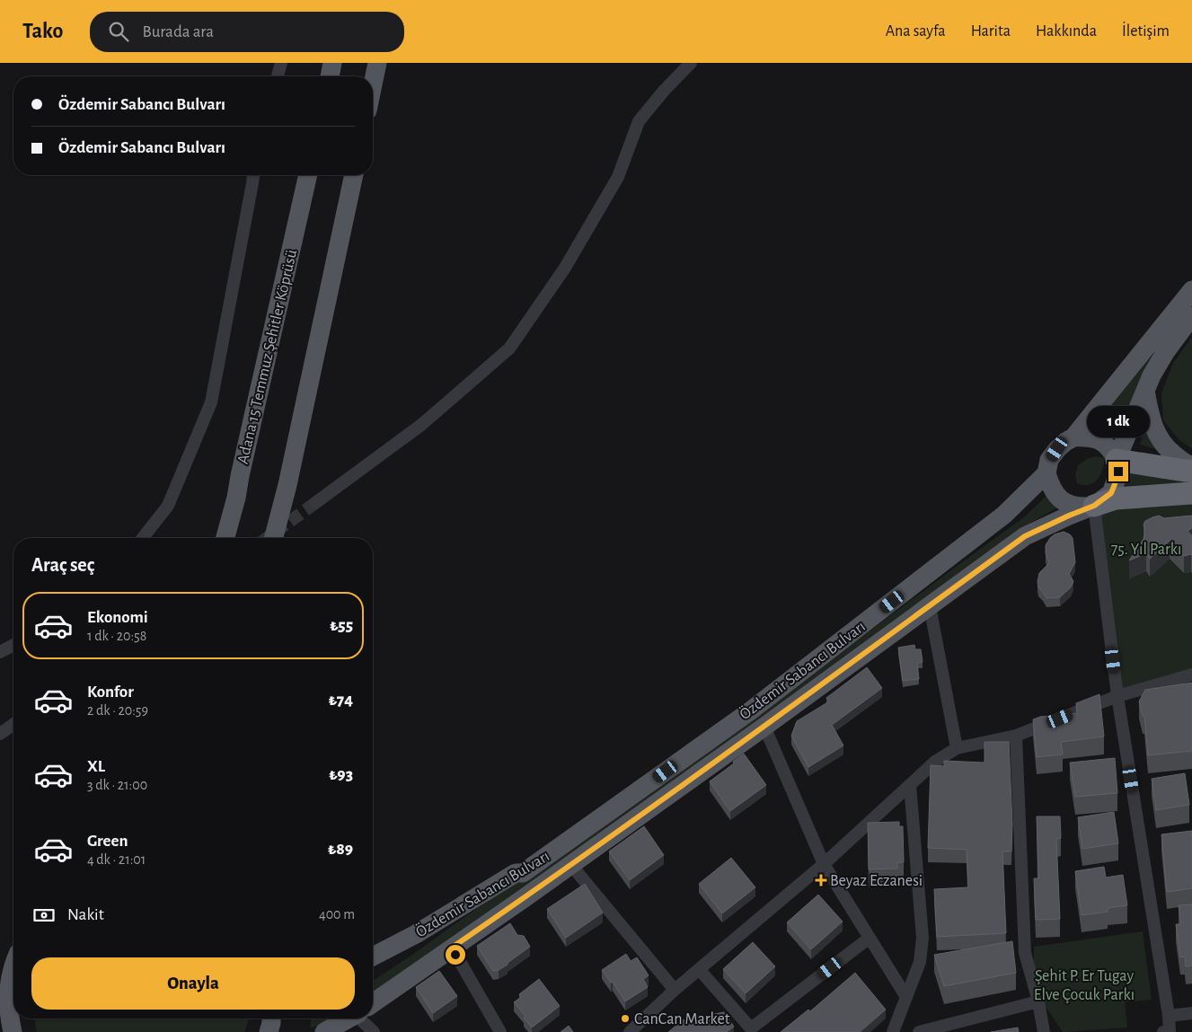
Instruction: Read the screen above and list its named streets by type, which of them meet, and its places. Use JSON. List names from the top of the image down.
{
  "streets": {
    "main road": ["Adana 15 Temmuz Şehitler Köprüsü", "Özdemir Sabancı Bulvarı"]
  },
  "parks": ["75. Yıl Parkı", "Şehit P. Er Tugay Elve Çocuk Parkı"],
  "places": {
    "health": ["Beyaz Eczanesi"],
    "other": ["CanCan Market"]
  },
  "page": {
    "header": "Tako",
    "search": "Burada ara",
    "nav": [
      "Ana sayfa",
      "Harita",
      "Hakkında",
      "İletişim"
    ],
    "banner": ["Özdemir Sabancı Bulvarı", "Özdemir Sabancı Bulvarı"],
    "bubble": "1 dk",
    "heading": "Araç seç",
    "list": [
      {
        "name": "Ekonomi",
        "note": "1 dk · 20:58",
        "value": "₺55"
      },
      {
        "name": "Konfor",
        "note": "2 dk · 20:59",
        "value": "₺74"
      },
      {
        "name": "XL",
        "note": "3 dk · 21:00",
        "value": "₺93"
      },
      {
        "name": "Green",
        "note": "4 dk · 21:01",
        "value": "₺89"
      }
    ],
    "pay": ["Nakit", "400 m"],
    "buttons": "Onayla"
  }
}
